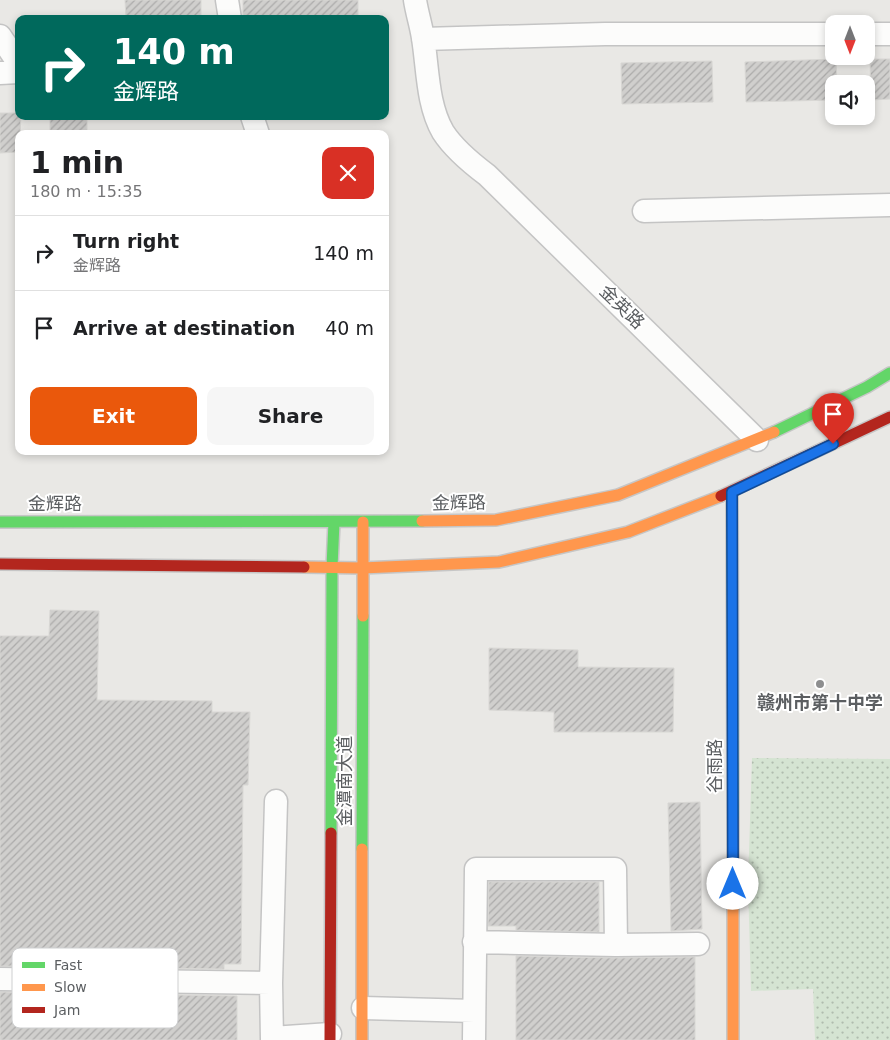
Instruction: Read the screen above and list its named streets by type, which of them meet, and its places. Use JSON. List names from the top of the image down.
{
  "streets": {
    "main road": ["金辉路", "谷雨路", "金潭南大道"],
    "street": ["金英路"]
  },
  "crossings": [
    ["金英路", "金辉路"],
    ["金辉路", "金潭南大道"]
  ],
  "places": ["赣州市第十中学"],
  "legend": ["Fast", "Slow", "Jam"],
  "north": "bottom",
  "page": {
    "turn": ["140 m", "金辉路"],
    "heading": ["1 min", "180 m · 15:35"],
    "list": [
      {
        "name": "Turn right",
        "note": "金辉路",
        "value": "140 m"
      },
      {
        "name": "Arrive at destination",
        "value": "40 m"
      }
    ],
    "buttons": ["Exit", "Share"]
  }
}
